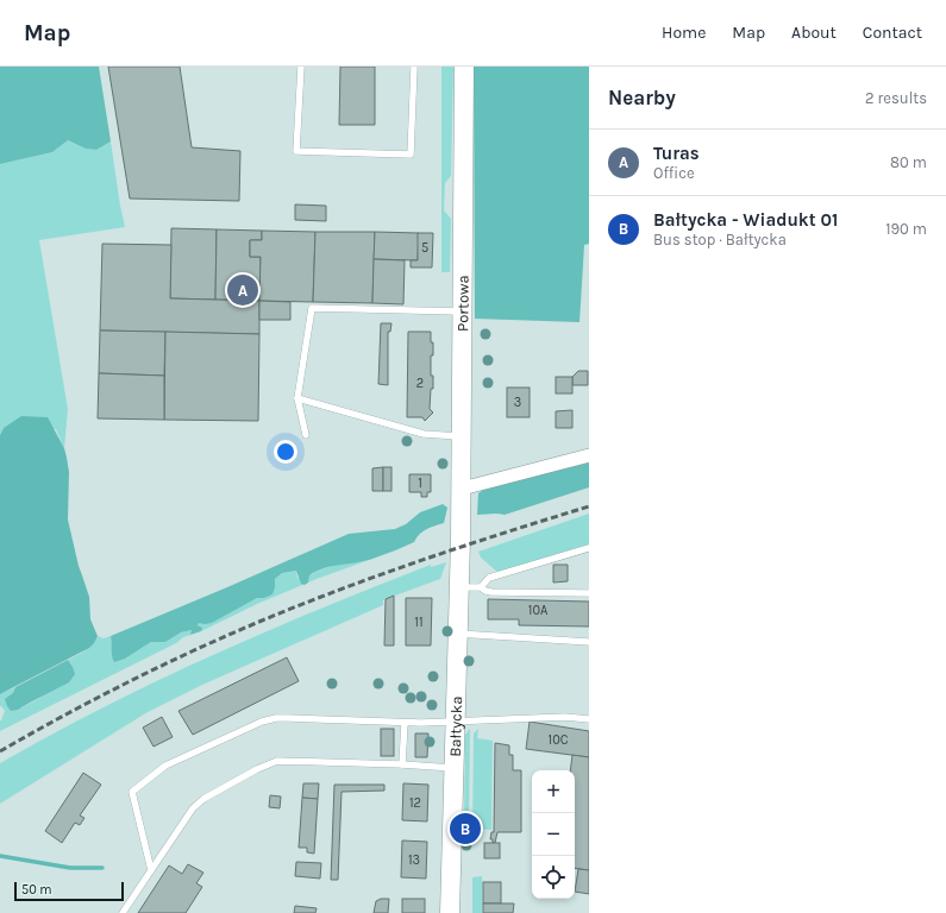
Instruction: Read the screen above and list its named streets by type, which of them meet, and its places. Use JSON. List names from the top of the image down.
{
  "streets": {
    "main road": ["Portowa", "Bałtycka"]
  },
  "crossings": [
    ["Portowa", "Bałtycka"]
  ],
  "house_numbers": [
    "5",
    "2",
    "3",
    "1",
    "10A",
    "11",
    "10C",
    "12",
    "13"
  ],
  "scale_bar": "50 m",
  "page": {
    "header": "Map",
    "nav": [
      "Home",
      "Map",
      "About",
      "Contact"
    ],
    "heading": ["Nearby", "2 results"],
    "list": [
      {
        "mark": "A",
        "name": "Turas",
        "note": "Office",
        "value": "80 m"
      },
      {
        "mark": "B",
        "name": "Bałtycka - Wiadukt 01",
        "note": "Bus stop · Bałtycka",
        "value": "190 m"
      }
    ],
    "pins": ["A", "B"],
    "map_buttons": ["+", "−"],
    "scale": "50 m"
  }
}
